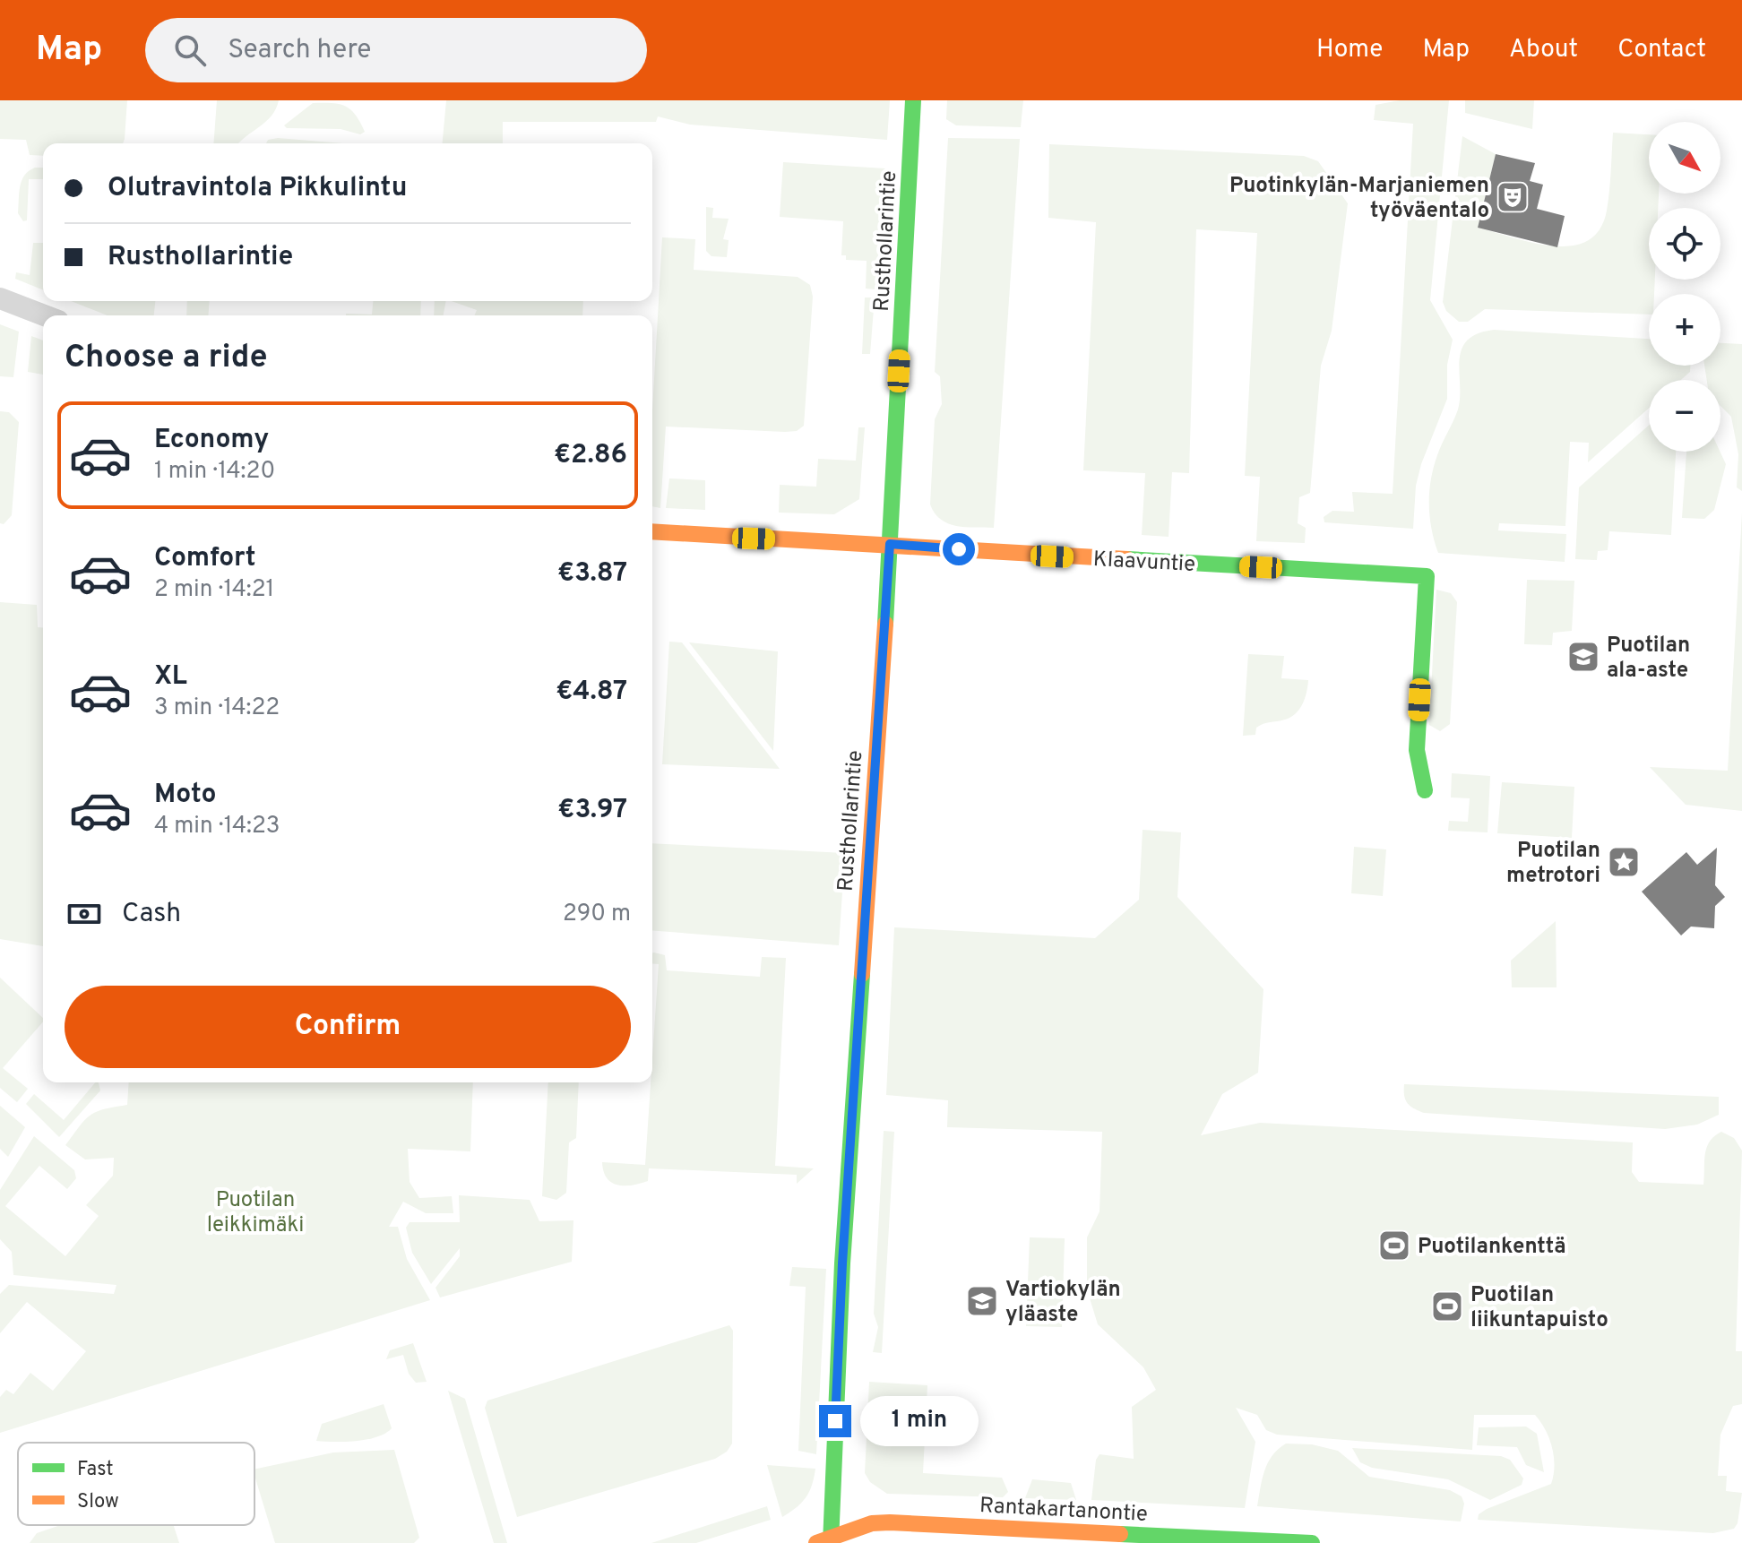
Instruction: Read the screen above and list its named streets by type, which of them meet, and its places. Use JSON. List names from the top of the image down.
{
  "streets": {
    "street": ["Rusthollarintie", "Klaavuntie", "Rantakartanontie"]
  },
  "crossings": [
    ["Rusthollarintie", "Klaavuntie"],
    ["Rusthollarintie", "Rantakartanontie"]
  ],
  "parks": ["Puotilan leikkimäki"],
  "places": {
    "theatre": ["Puotinkylän-Marjaniemen työväentalo"],
    "school or university": ["Puotilan ala-aste", "Vartiokylän yläaste"],
    "place": ["Puotilan metrotori"],
    "sports": ["Puotilankenttä", "Puotilan liikuntapuisto"]
  },
  "legend": ["Fast", "Slow"],
  "north": "bottom right",
  "page": {
    "header": "Map",
    "search": "Search here",
    "nav": [
      "Home",
      "Map",
      "About",
      "Contact"
    ],
    "map_buttons": ["+", "−"],
    "banner": ["Olutravintola Pikkulintu", "Rusthollarintie"],
    "heading": "Choose a ride",
    "list": [
      {
        "name": "Economy",
        "note": "1 min · 14:20",
        "value": "€2.86"
      },
      {
        "name": "Comfort",
        "note": "2 min · 14:21",
        "value": "€3.87"
      },
      {
        "name": "XL",
        "note": "3 min · 14:22",
        "value": "€4.87"
      },
      {
        "name": "Moto",
        "note": "4 min · 14:23",
        "value": "€3.97"
      }
    ],
    "pay": ["Cash", "290 m"],
    "buttons": "Confirm",
    "bubble": "1 min"
  }
}
